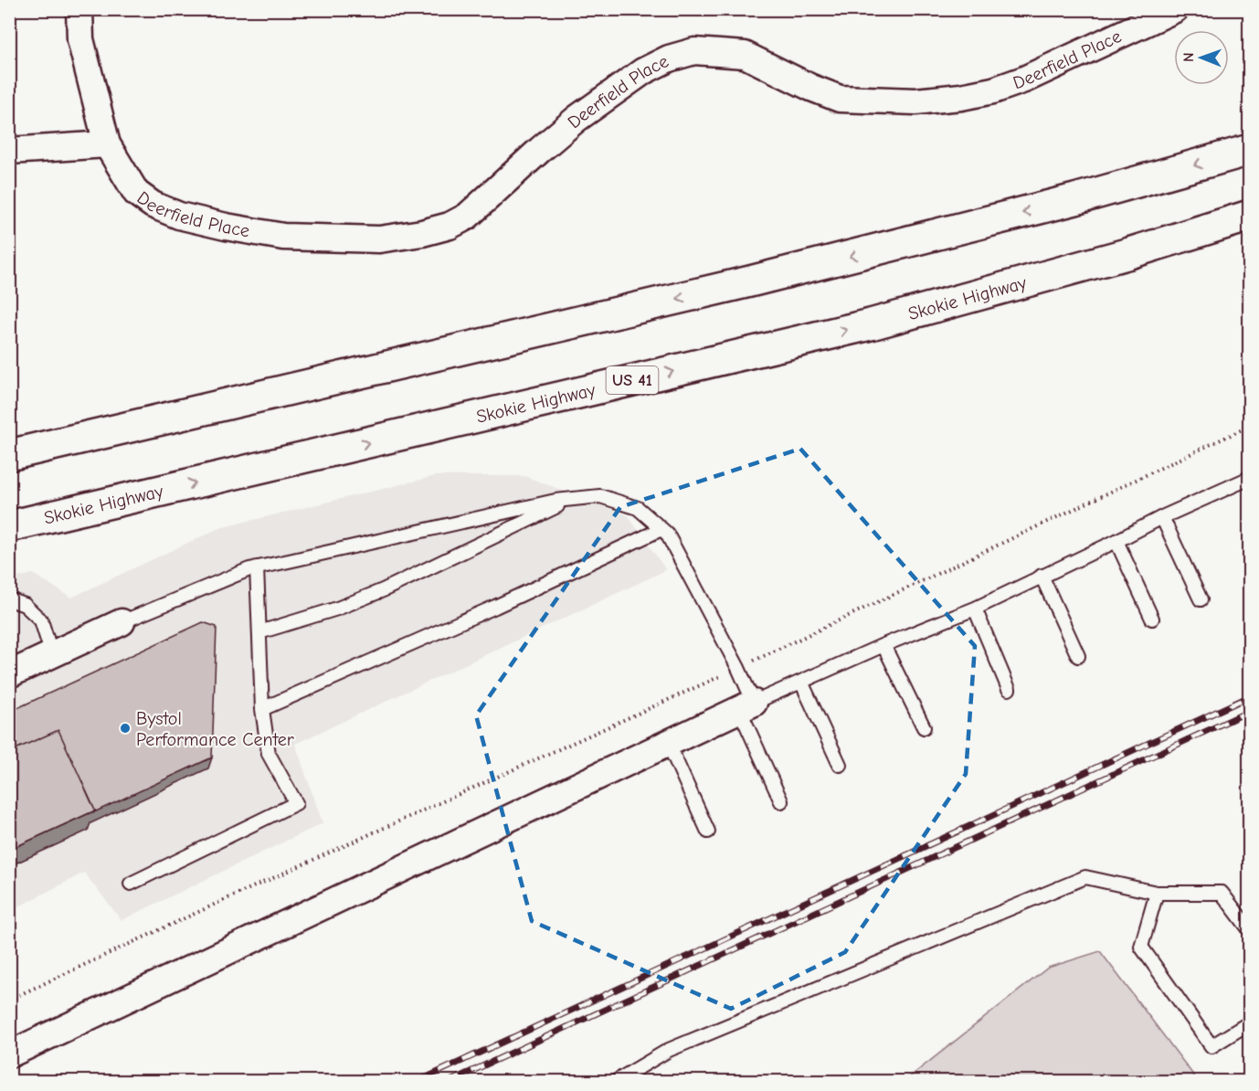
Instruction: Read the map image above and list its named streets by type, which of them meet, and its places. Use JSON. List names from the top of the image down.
{
  "streets": {
    "highway": ["Skokie Highway", "US 41"],
    "street": ["Deerfield Place"]
  },
  "places": ["Bystol Performance Center"],
  "north": "left"
}
